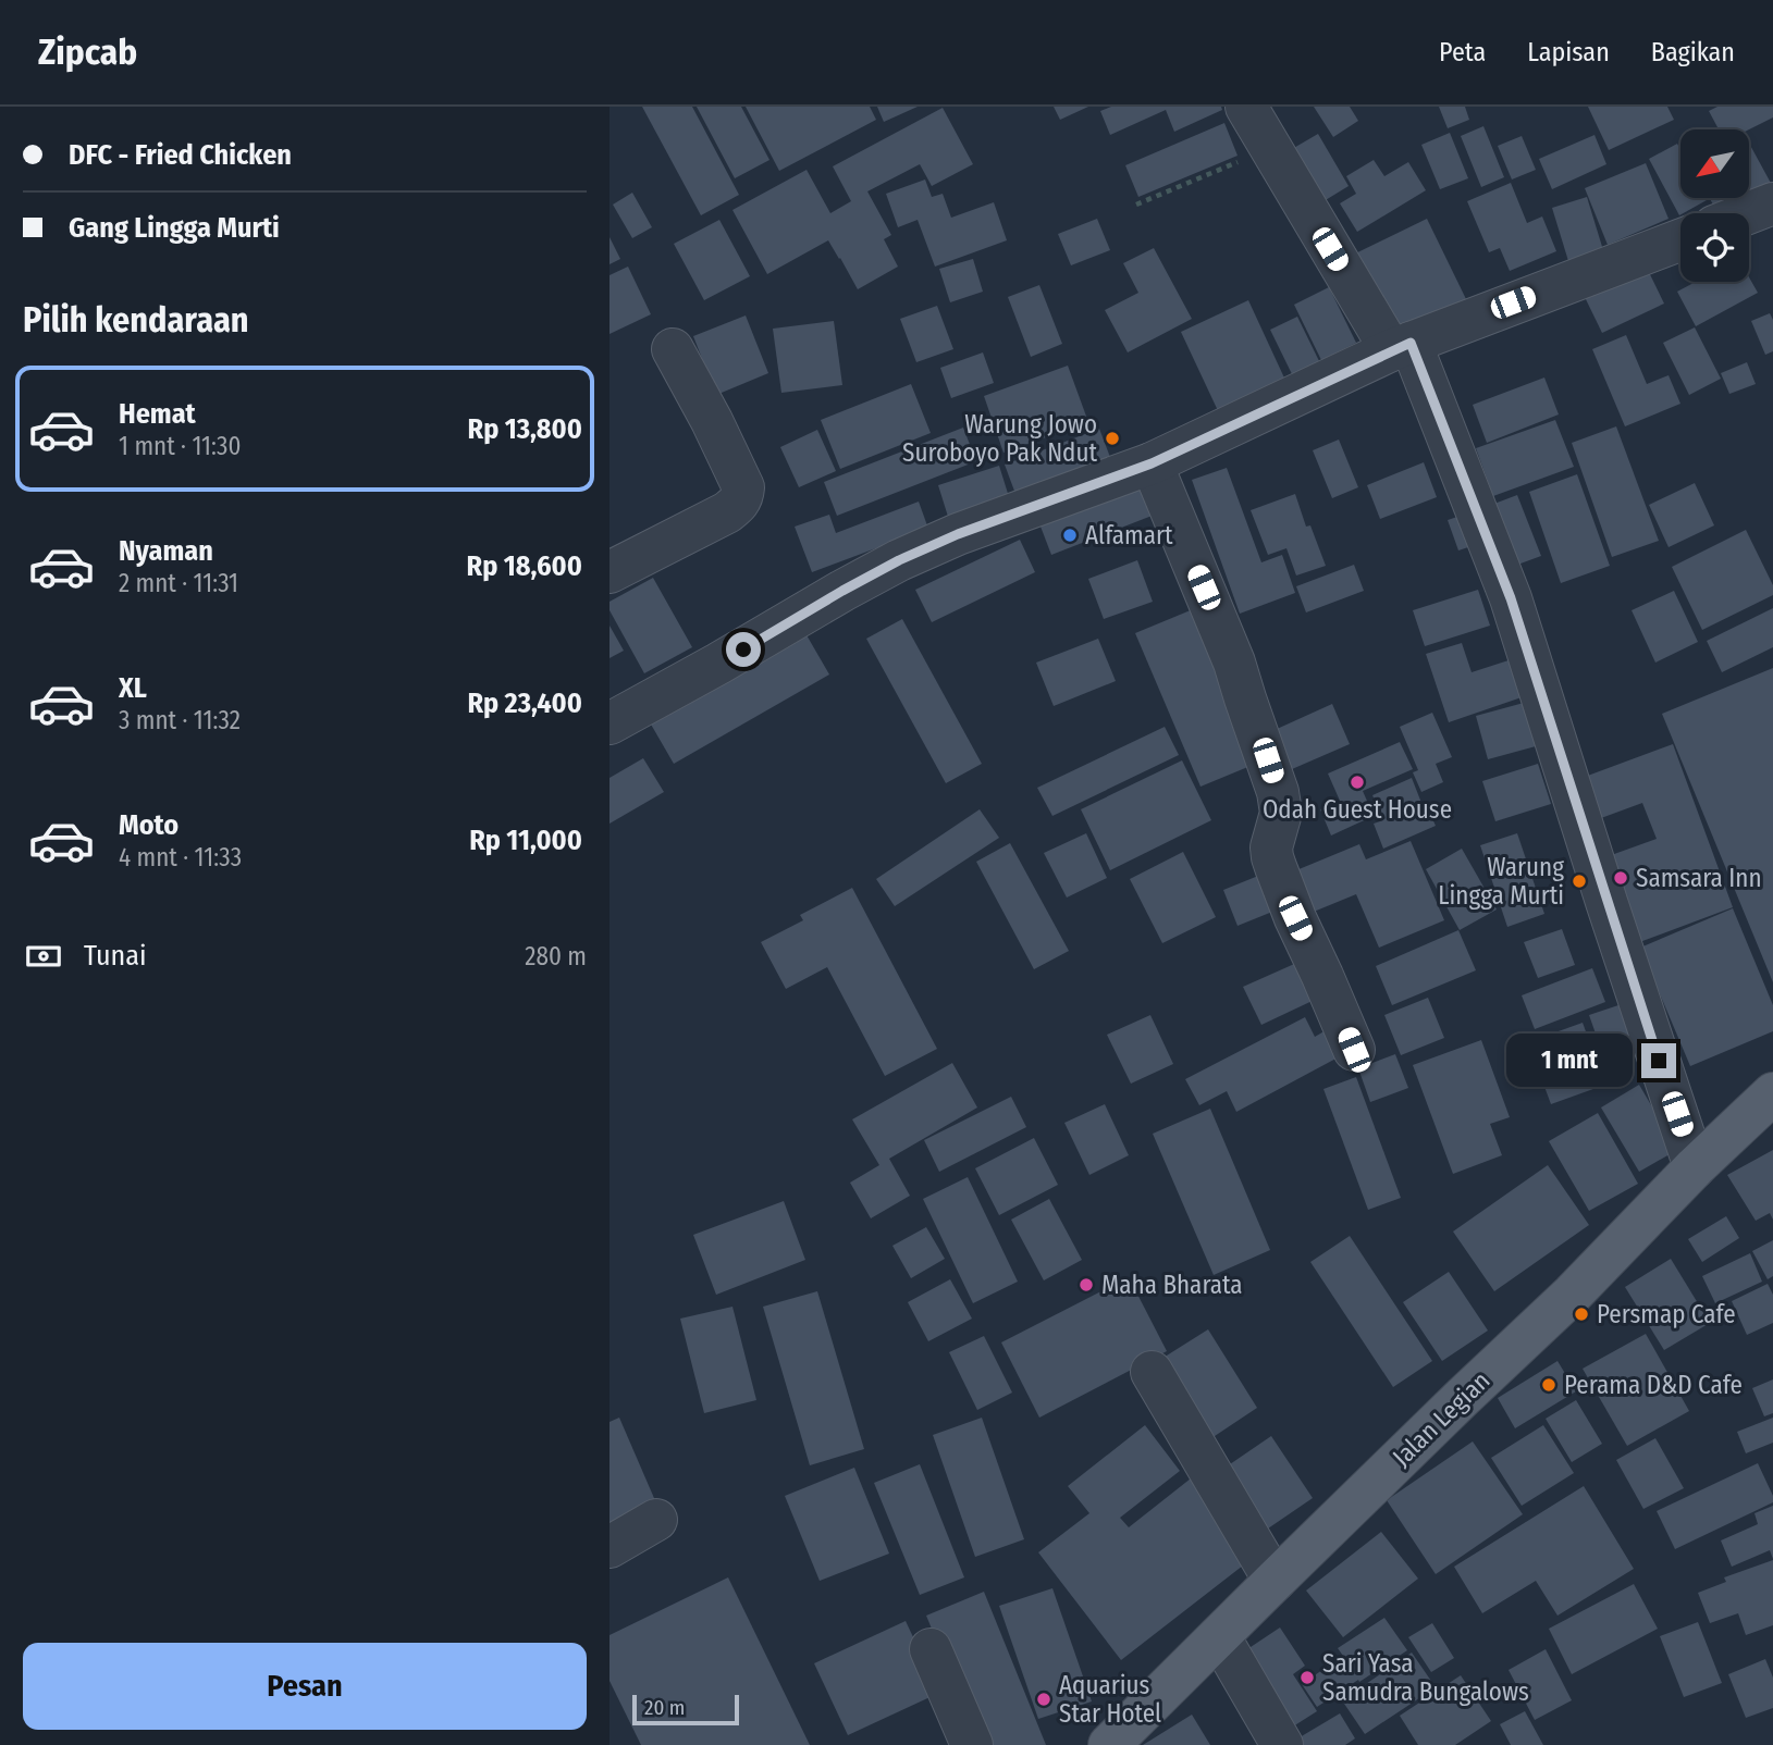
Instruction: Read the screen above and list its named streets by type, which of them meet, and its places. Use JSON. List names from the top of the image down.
{
  "streets": {
    "main road": ["Jalan Legian"]
  },
  "places": [
    "Warung Jowo Suroboyo Pak Ndut",
    "Alfamart",
    "Odah Guest House",
    "Samsara Inn",
    "Warung Lingga Murti",
    "Maha Bharata",
    "Persmap Cafe",
    "Perama D&D Cafe",
    "Sari Yasa Samudra Bungalows",
    "Aquarius Star Hotel"
  ],
  "scale_bar": "20 m",
  "north": "bottom left",
  "page": {
    "header": "Zipcab",
    "nav": ["Peta", "Lapisan", "Bagikan"],
    "banner": ["DFC - Fried Chicken", "Gang Lingga Murti"],
    "heading": "Pilih kendaraan",
    "list": [
      {
        "name": "Hemat",
        "note": "1 mnt · 11:30",
        "value": "Rp 13,800"
      },
      {
        "name": "Nyaman",
        "note": "2 mnt · 11:31",
        "value": "Rp 18,600"
      },
      {
        "name": "XL",
        "note": "3 mnt · 11:32",
        "value": "Rp 23,400"
      },
      {
        "name": "Moto",
        "note": "4 mnt · 11:33",
        "value": "Rp 11,000"
      }
    ],
    "pay": ["Tunai", "280 m"],
    "bubble": "1 mnt",
    "buttons": "Pesan",
    "scale": "20 m"
  }
}
